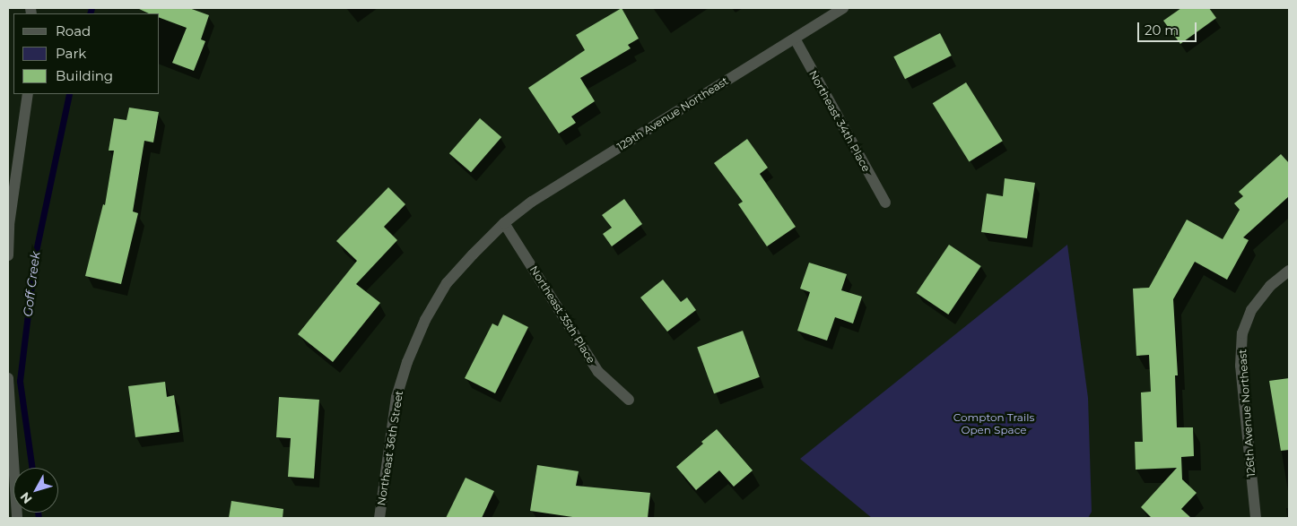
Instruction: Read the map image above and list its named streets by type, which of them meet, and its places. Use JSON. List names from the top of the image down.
{
  "streets": {
    "street": [
      "129th Avenue Northeast",
      "Northeast 34th Place",
      "Northeast 35th Place",
      "126th Avenue Northeast",
      "Northeast 36th Street"
    ]
  },
  "crossings": [
    ["129th Avenue Northeast", "Northeast 34th Place"],
    ["129th Avenue Northeast", "Northeast 35th Place"],
    ["129th Avenue Northeast", "Northeast 36th Street"],
    ["Northeast 35th Place", "Northeast 36th Street"]
  ],
  "water": ["Goff Creek"],
  "parks": ["Compton Trails Open Space"],
  "legend": ["Road", "Park", "Building"],
  "scale_bar": "20 m",
  "north": "bottom left"
}
